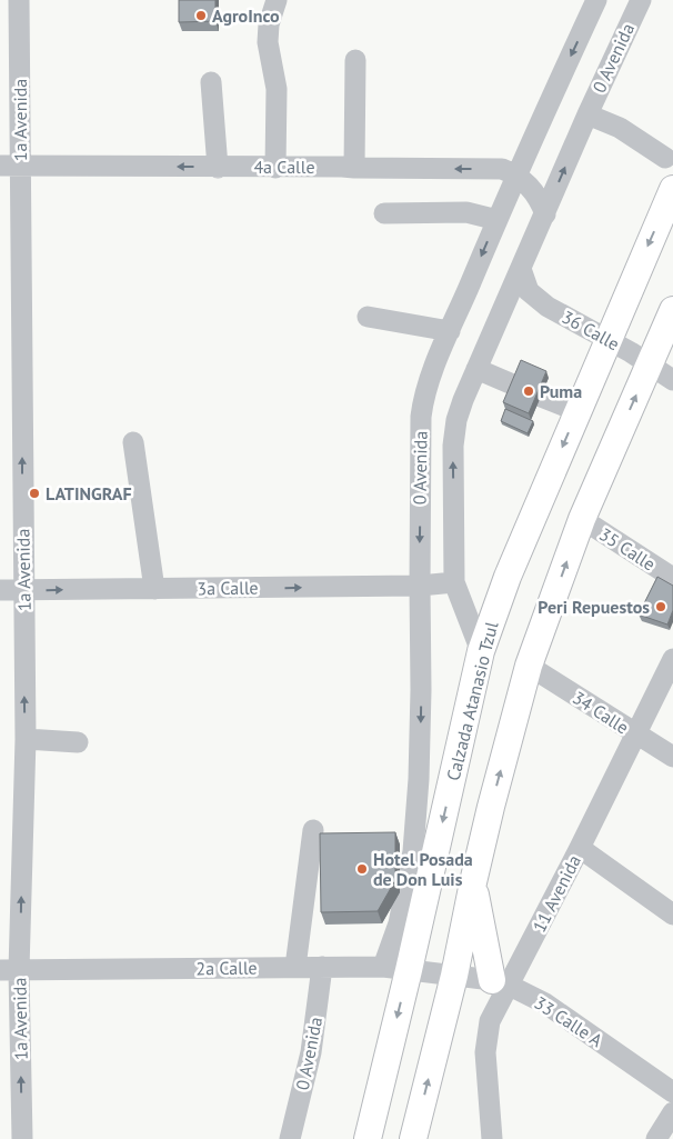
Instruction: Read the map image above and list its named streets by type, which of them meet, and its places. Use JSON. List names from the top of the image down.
{
  "streets": {
    "main road": ["Calzada Atanasio Tzul"],
    "street": [
      "0 Avenida",
      "1a Avenida",
      "4a Calle",
      "36 Calle",
      "35 Calle",
      "3a Calle",
      "34 Calle",
      "11 Avenida",
      "2a Calle",
      "33 Calle A"
    ]
  },
  "crossings": [
    ["0 Avenida", "4a Calle"],
    ["0 Avenida", "36 Calle"],
    ["0 Avenida", "3a Calle"],
    ["0 Avenida", "Calzada Atanasio Tzul"],
    ["0 Avenida", "2a Calle"],
    ["1a Avenida", "4a Calle"],
    ["1a Avenida", "3a Calle"],
    ["1a Avenida", "2a Calle"],
    ["36 Calle", "Calzada Atanasio Tzul"],
    ["Calzada Atanasio Tzul", "2a Calle"],
    ["34 Calle", "11 Avenida"],
    ["11 Avenida", "33 Calle A"],
    ["2a Calle", "33 Calle A"]
  ],
  "one_way": ["1a Avenida", "3a Calle"],
  "places": [
    "AgroInco",
    "Puma",
    "LATINGRAF",
    "Peri Repuestos",
    "Hotel Posada de Don Luis"
  ]
}
